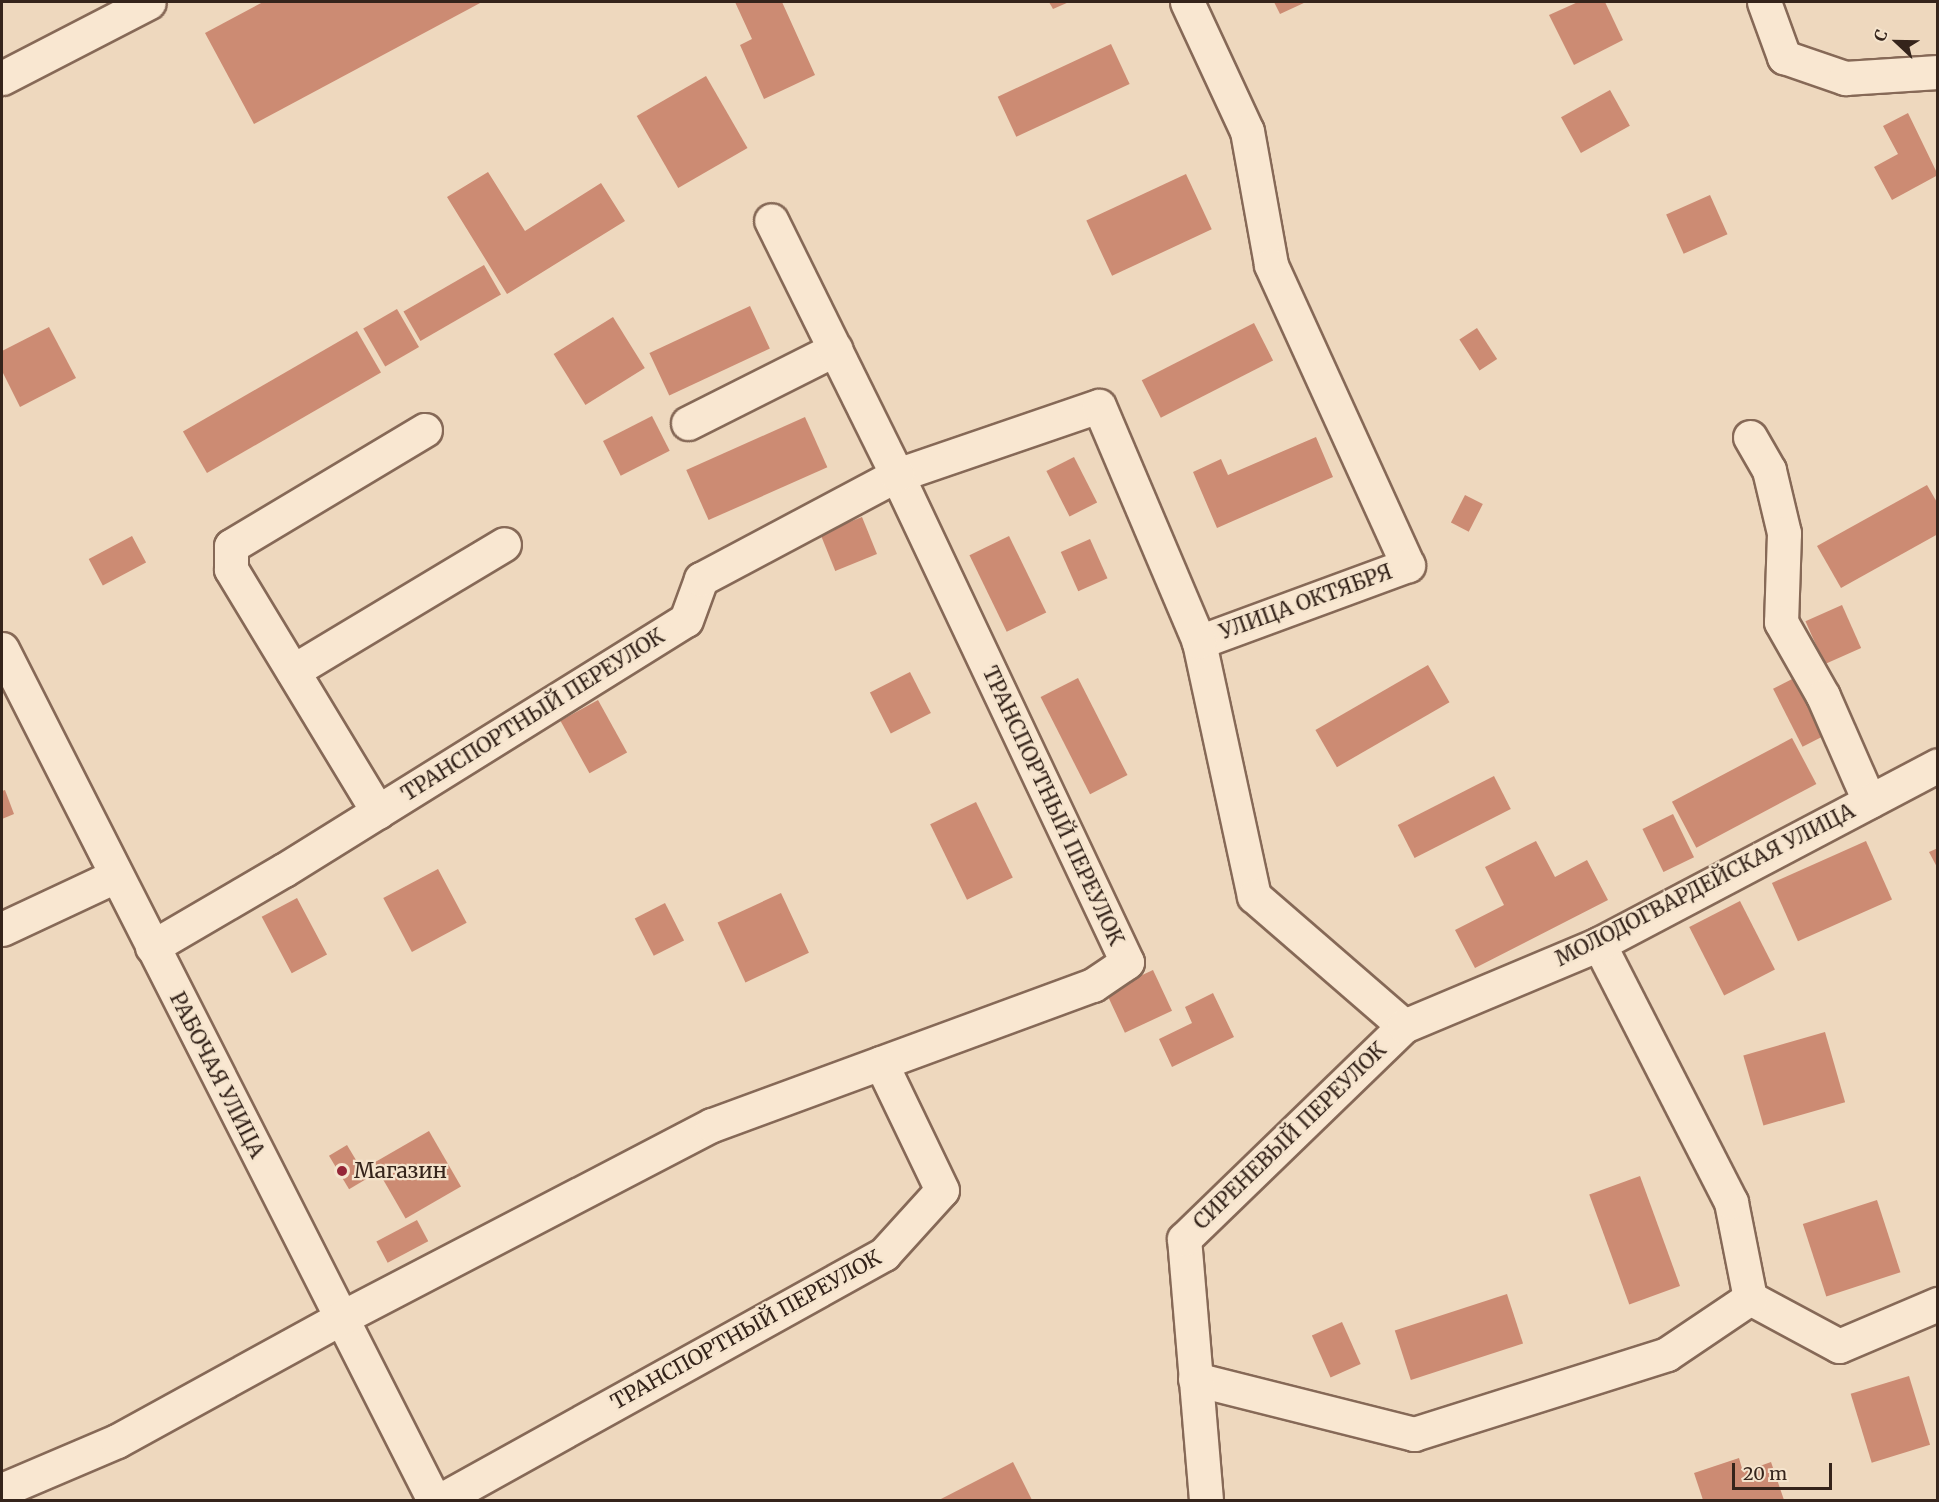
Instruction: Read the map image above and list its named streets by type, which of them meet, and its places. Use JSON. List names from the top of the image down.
{
  "streets": {
    "street": [
      "УЛИЦА ОКТЯБРЯ",
      "ТРАНСПОРТНЫЙ ПЕРЕУЛОК",
      "МОЛОДОГВАРДЕЙСКАЯ УЛИЦА",
      "РАБОЧАЯ УЛИЦА",
      "СИРЕНЕВЫЙ ПЕРЕУЛОК"
    ]
  },
  "crossings": [
    ["УЛИЦА ОКТЯБРЯ", "ТРАНСПОРТНЫЙ ПЕРЕУЛОК"],
    ["УЛИЦА ОКТЯБРЯ", "МОЛОДОГВАРДЕЙСКАЯ УЛИЦА"],
    ["УЛИЦА ОКТЯБРЯ", "СИРЕНЕВЫЙ ПЕРЕУЛОК"],
    ["ТРАНСПОРТНЫЙ ПЕРЕУЛОК", "РАБОЧАЯ УЛИЦА"],
    ["МОЛОДОГВАРДЕЙСКАЯ УЛИЦА", "СИРЕНЕВЫЙ ПЕРЕУЛОК"]
  ],
  "places": ["Магазин"],
  "scale_bar": "20 m",
  "north": "left"
}
